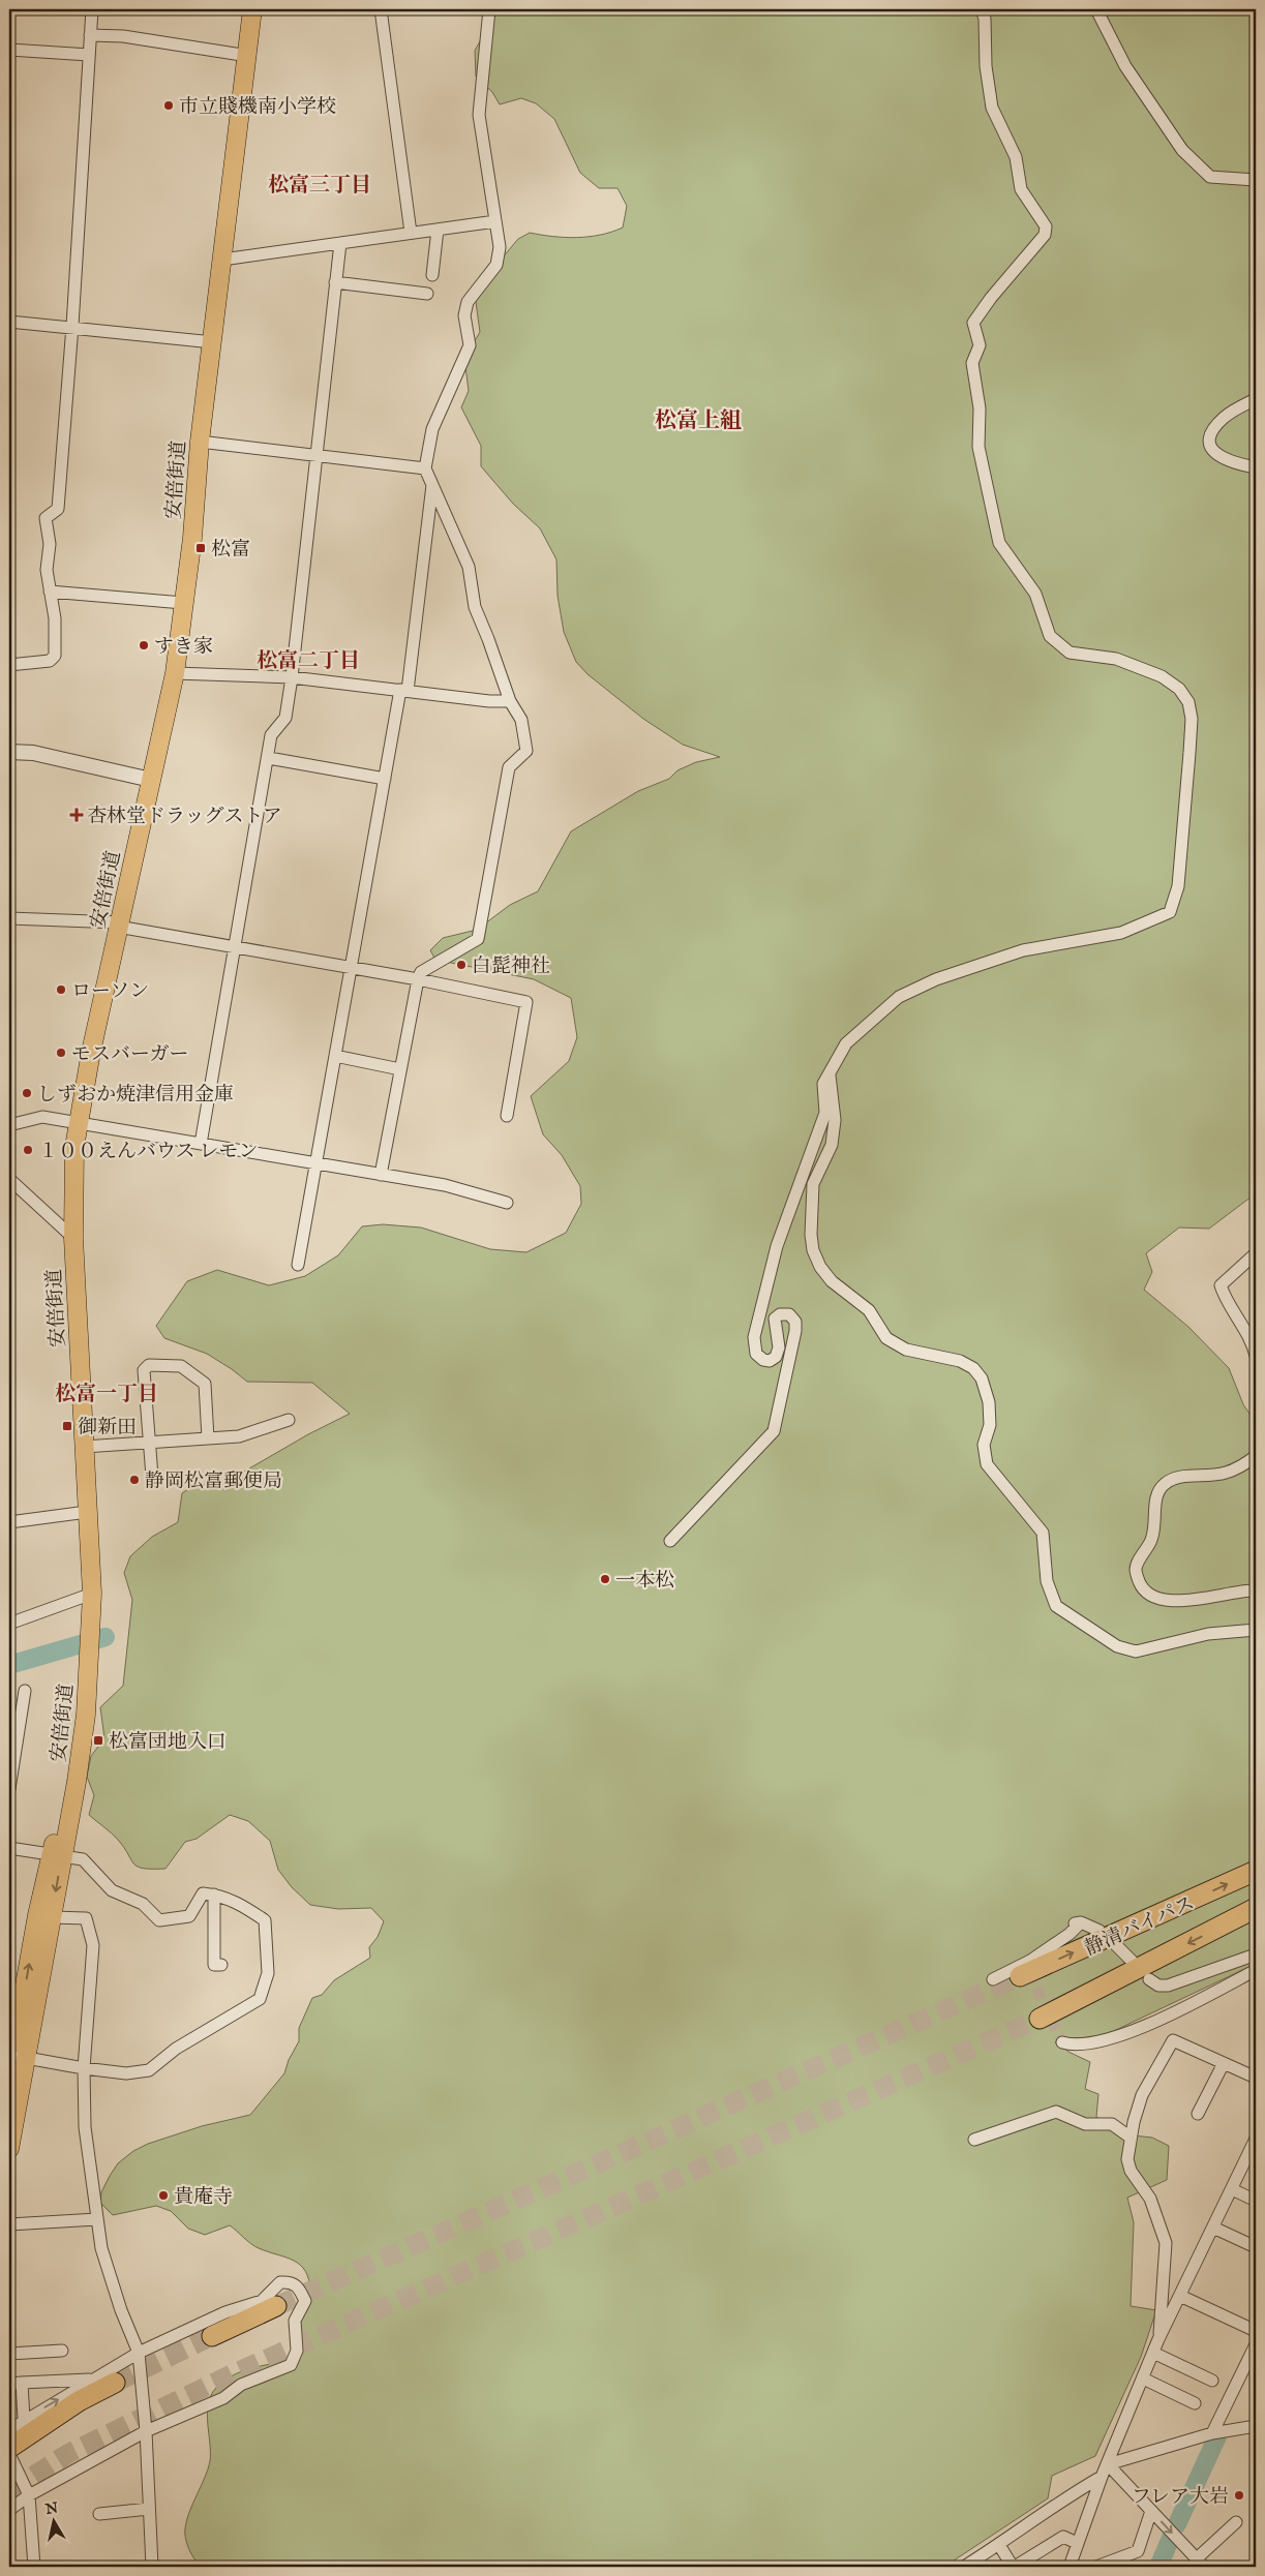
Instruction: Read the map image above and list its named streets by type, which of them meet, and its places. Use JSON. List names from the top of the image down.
{
  "streets": {
    "highway": ["静清バイパス"],
    "main road": ["安倍街道"]
  },
  "districts": [
    "松富三丁目",
    "松富上組",
    "松富二丁目",
    "松富一丁目"
  ],
  "places": {
    "other": [
      "市立賤機南小学校",
      "すき家",
      "白髭神社",
      "ローソン",
      "モスバーガー",
      "しずおか焼津信用金庫",
      "１００えんバウス レモン",
      "静岡松富郵便局",
      "一本松",
      "貴庵寺",
      "フレア大岩"
    ],
    "transit": ["松富", "御新田", "松富団地入口"],
    "health": ["杏林堂ドラッグストア"]
  },
  "north": "top"
}
